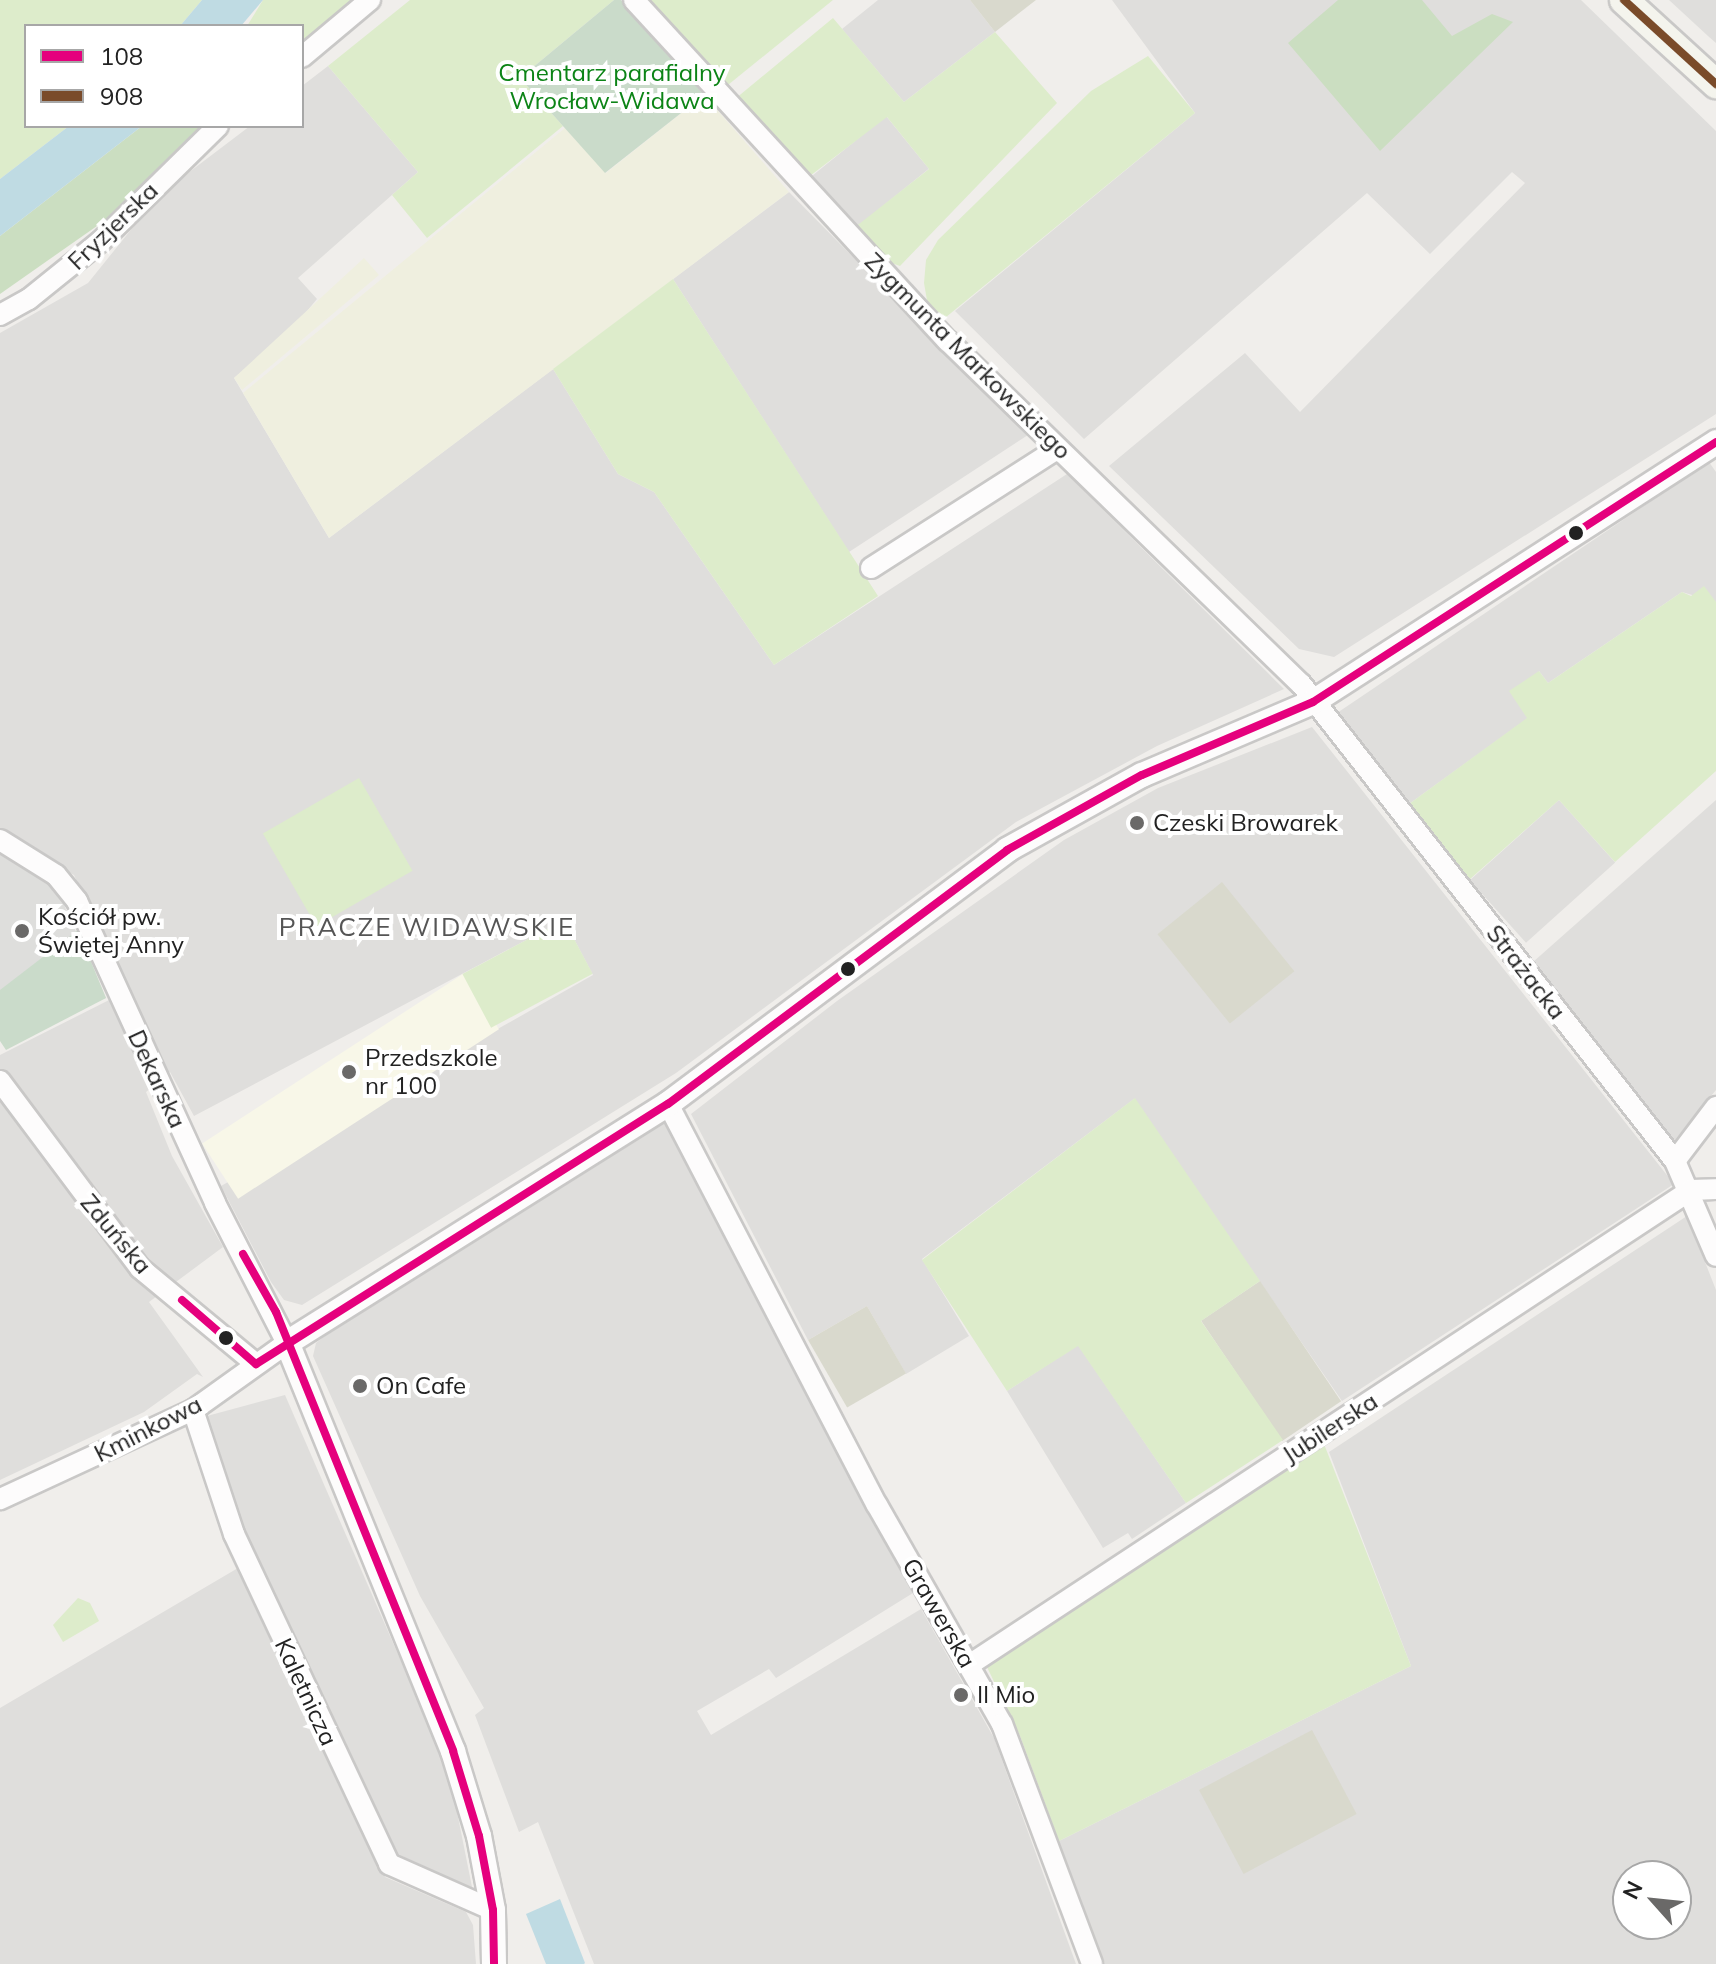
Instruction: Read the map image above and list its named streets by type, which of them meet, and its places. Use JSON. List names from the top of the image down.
{
  "streets": {
    "street": [
      "Fryzjerska",
      "Zygmunta Markowskiego",
      "Strażacka",
      "Dekarska",
      "Zduńska",
      "Jubilerska",
      "Kminkowa",
      "Grawerska",
      "Kaletnicza"
    ]
  },
  "crossings": [
    ["Zygmunta Markowskiego", "Strażacka"],
    ["Strażacka", "Jubilerska"],
    ["Dekarska", "Kminkowa"],
    ["Zduńska", "Kminkowa"],
    ["Jubilerska", "Grawerska"],
    ["Kminkowa", "Kaletnicza"]
  ],
  "districts": ["PRACZE WIDAWSKIE"],
  "parks": ["Cmentarz parafialny Wrocław-Widawa"],
  "places": [
    "Czeski Browarek",
    "Kościół pw. Świętej Anny",
    "Przedszkole nr 100",
    "On Cafe",
    "Il Mio"
  ],
  "lines": ["transit line 908", "transit line 108"],
  "legend": ["108", "908"],
  "north": "top left"
}
